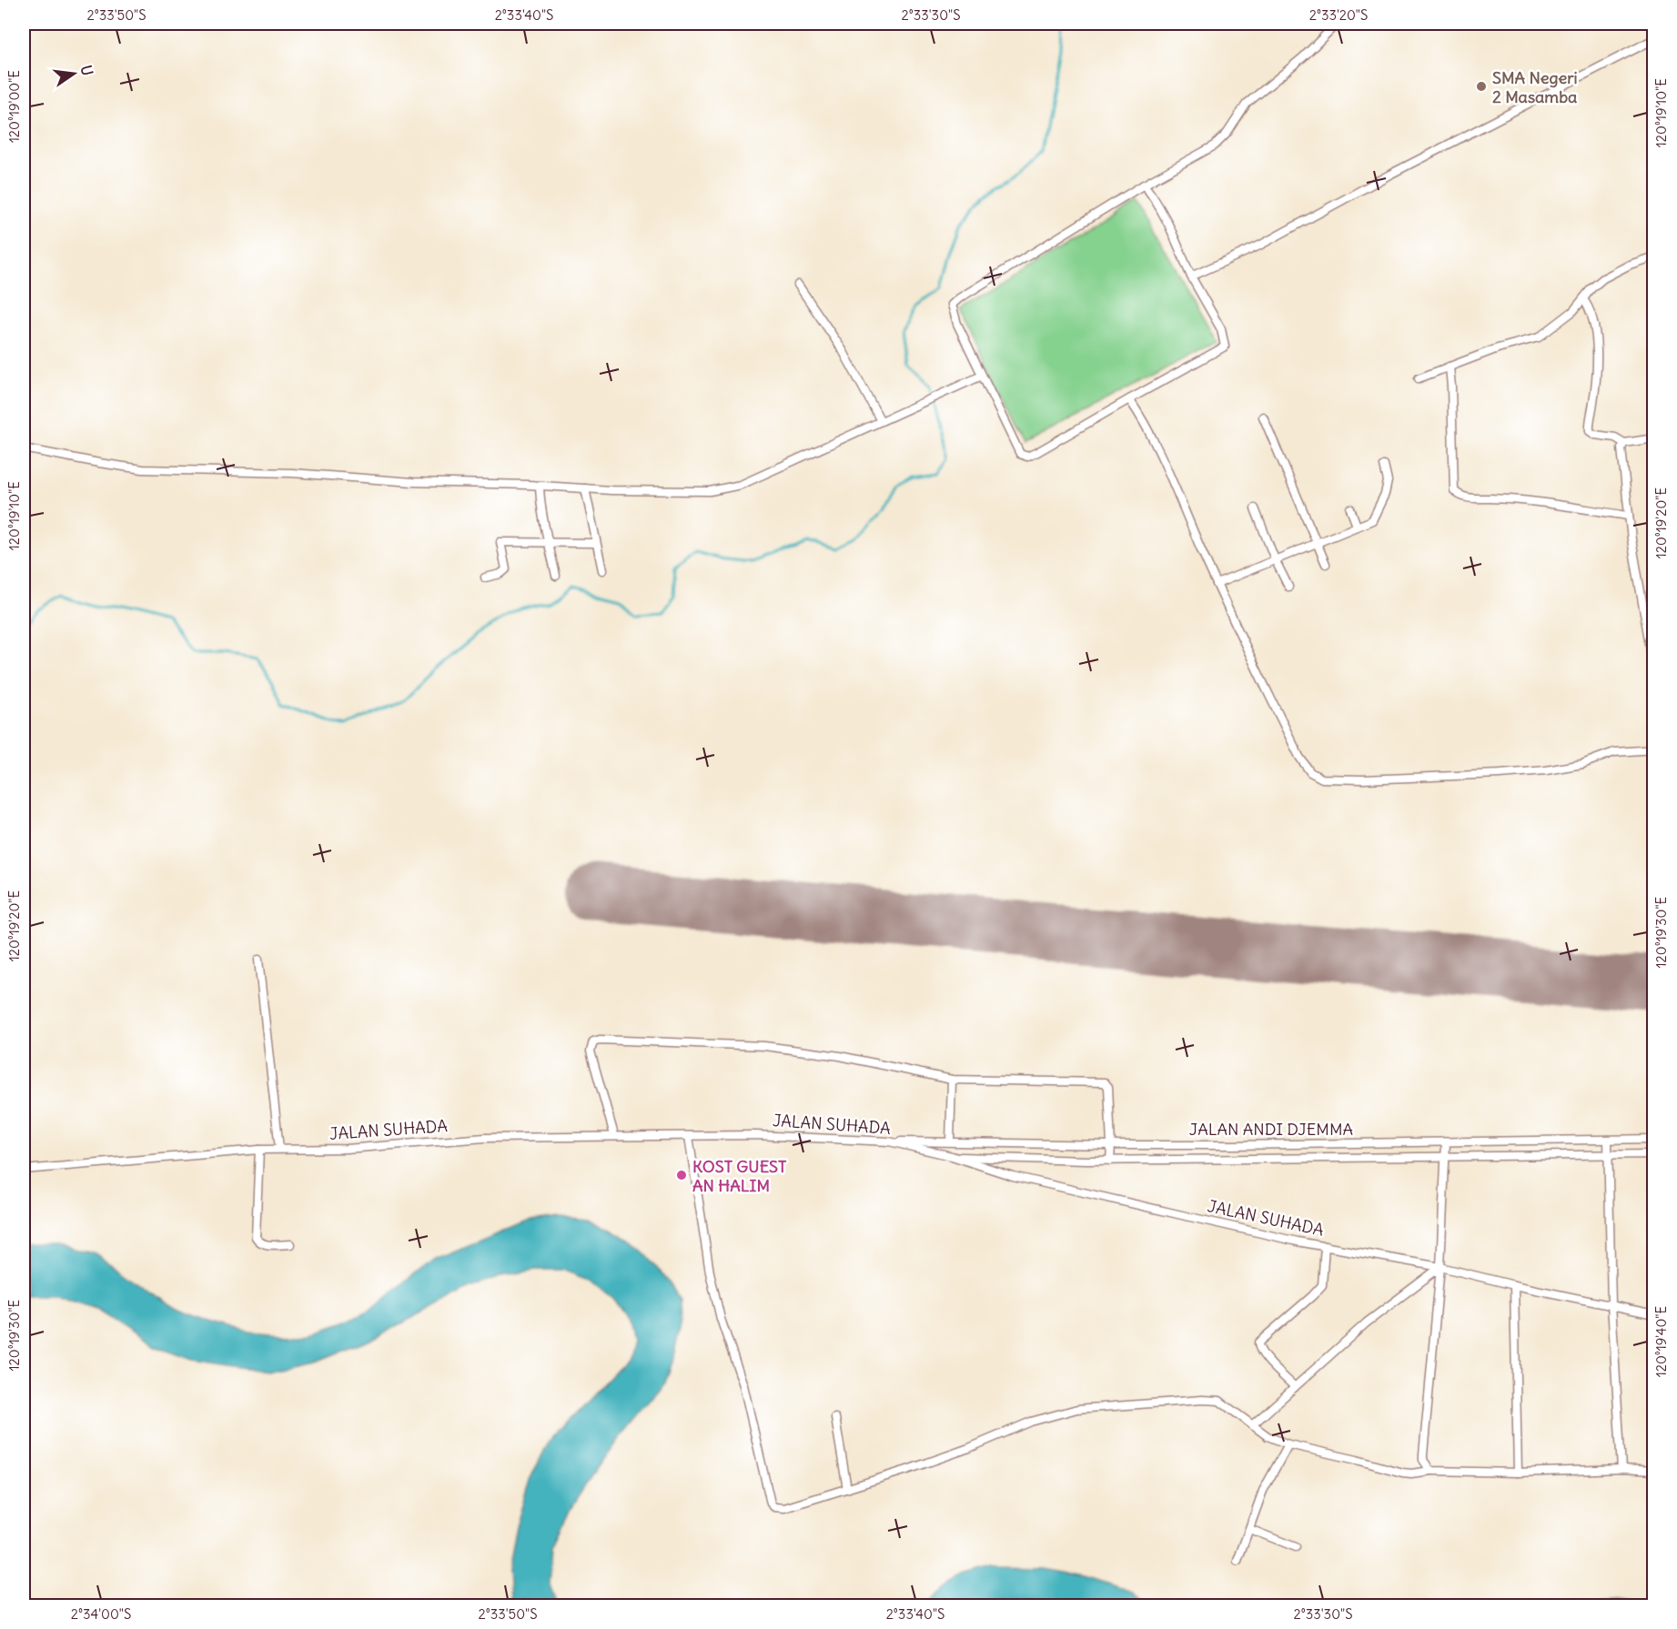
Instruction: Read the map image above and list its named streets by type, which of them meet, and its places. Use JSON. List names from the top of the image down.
{
  "streets": {
    "street": ["JALAN SUHADA", "JALAN ANDI DJEMMA"]
  },
  "crossings": [
    ["JALAN SUHADA", "JALAN ANDI DJEMMA"]
  ],
  "places": ["SMA Negeri 2 Masamba", "KOST GUEST AN HALIM"],
  "north": "right",
  "coordinates": [
    "2°33'50\"S",
    "2°33'40\"S",
    "2°33'30\"S",
    "2°33'20\"S",
    "120°19'00\"E",
    "120°19'10\"E",
    "120°19'20\"E",
    "120°19'30\"E",
    "120°19'40\"E",
    "2°34'00\"S"
  ]
}
